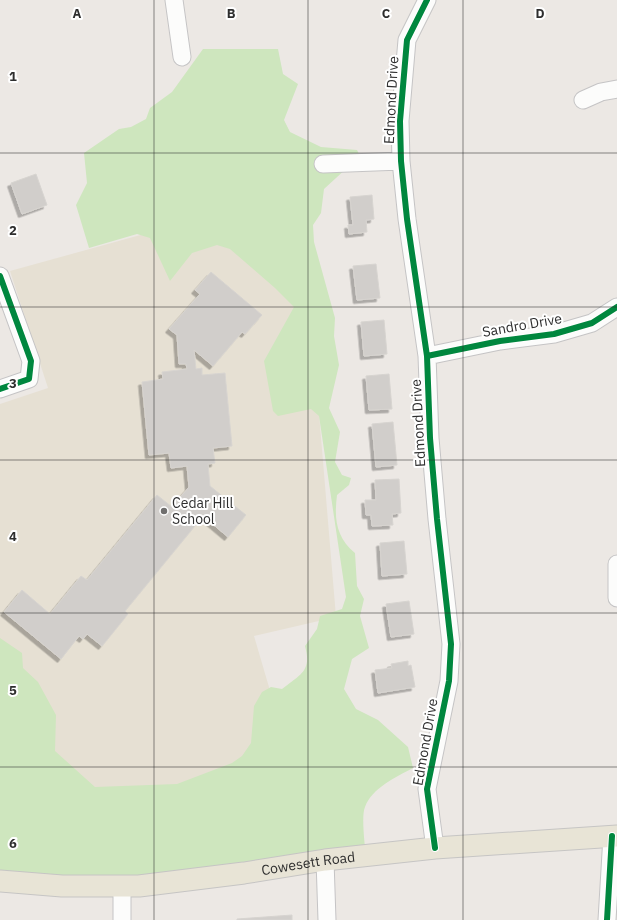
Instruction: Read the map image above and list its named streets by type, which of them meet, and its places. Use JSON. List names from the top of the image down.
{
  "streets": {
    "main road": ["Cowesett Road"],
    "street": ["Edmond Drive", "Sandro Drive"]
  },
  "crossings": [
    ["Edmond Drive", "Sandro Drive"],
    ["Edmond Drive", "Cowesett Road"]
  ],
  "places": ["Cedar Hill School"],
  "grid": {
    "columns": [
      "A",
      "B",
      "C",
      "D"
    ],
    "rows": [
      "1",
      "2",
      "3",
      "4",
      "5",
      "6"
    ]
  }
}
